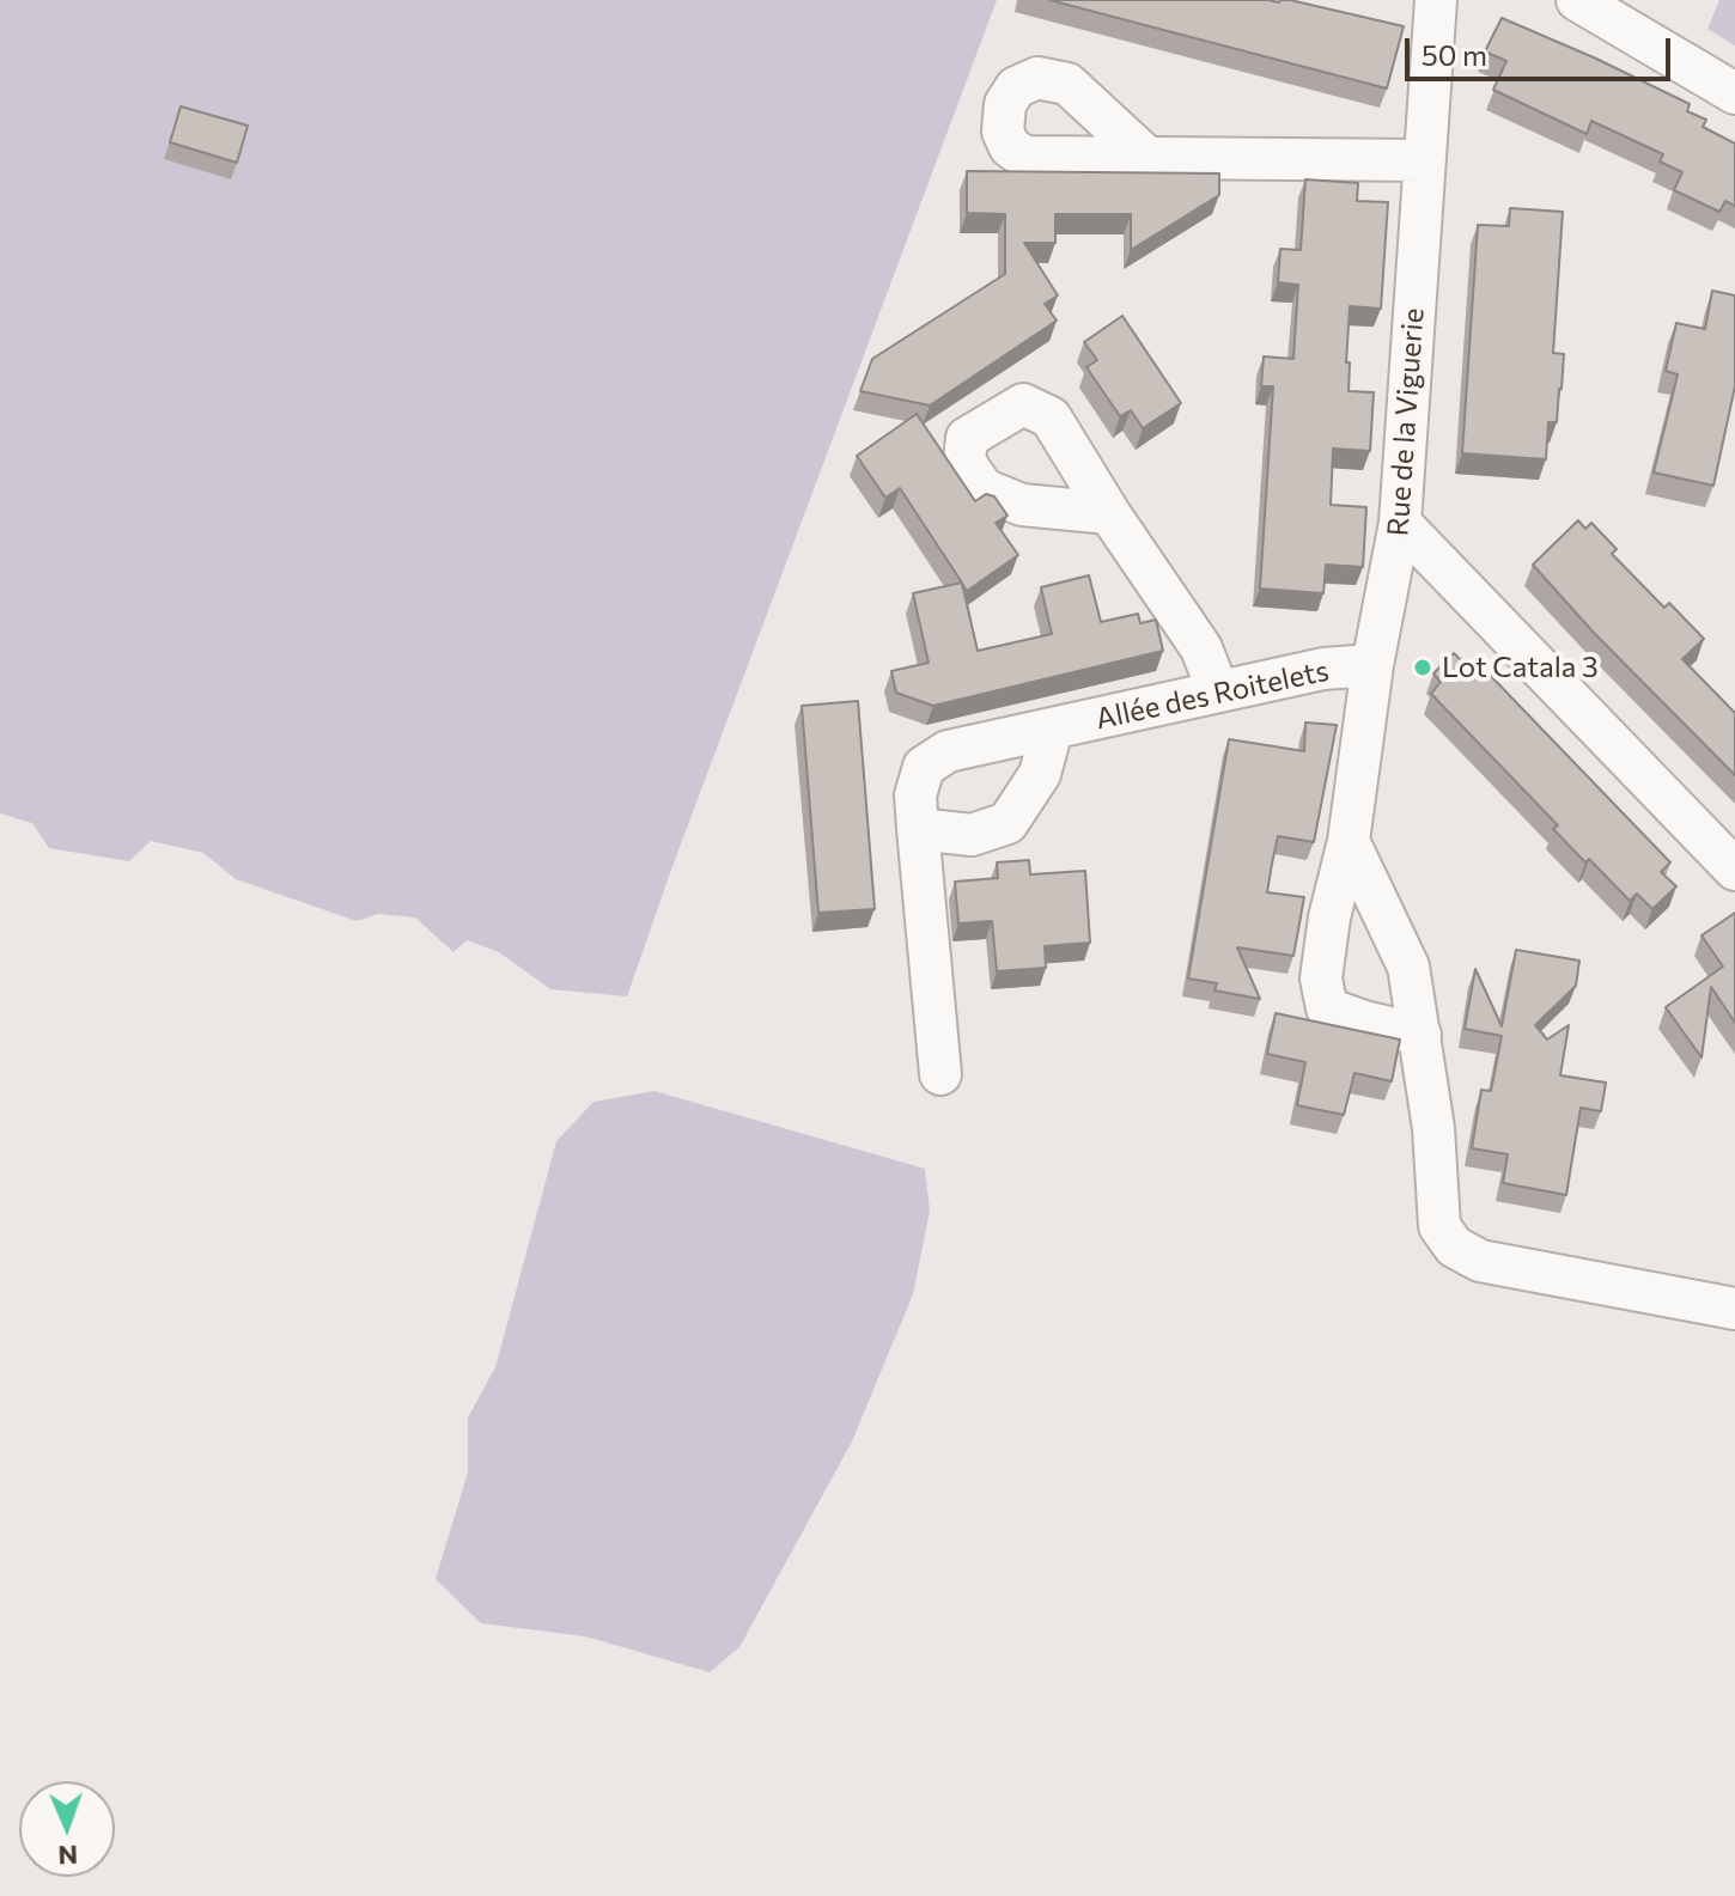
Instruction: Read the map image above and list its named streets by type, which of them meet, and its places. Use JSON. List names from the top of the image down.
{
  "streets": {
    "street": ["Rue de la Viguerie", "Allée des Roitelets"]
  },
  "crossings": [
    ["Rue de la Viguerie", "Allée des Roitelets"]
  ],
  "places": ["Lot Catala 3"],
  "scale_bar": "50 m",
  "north": "bottom"
}
